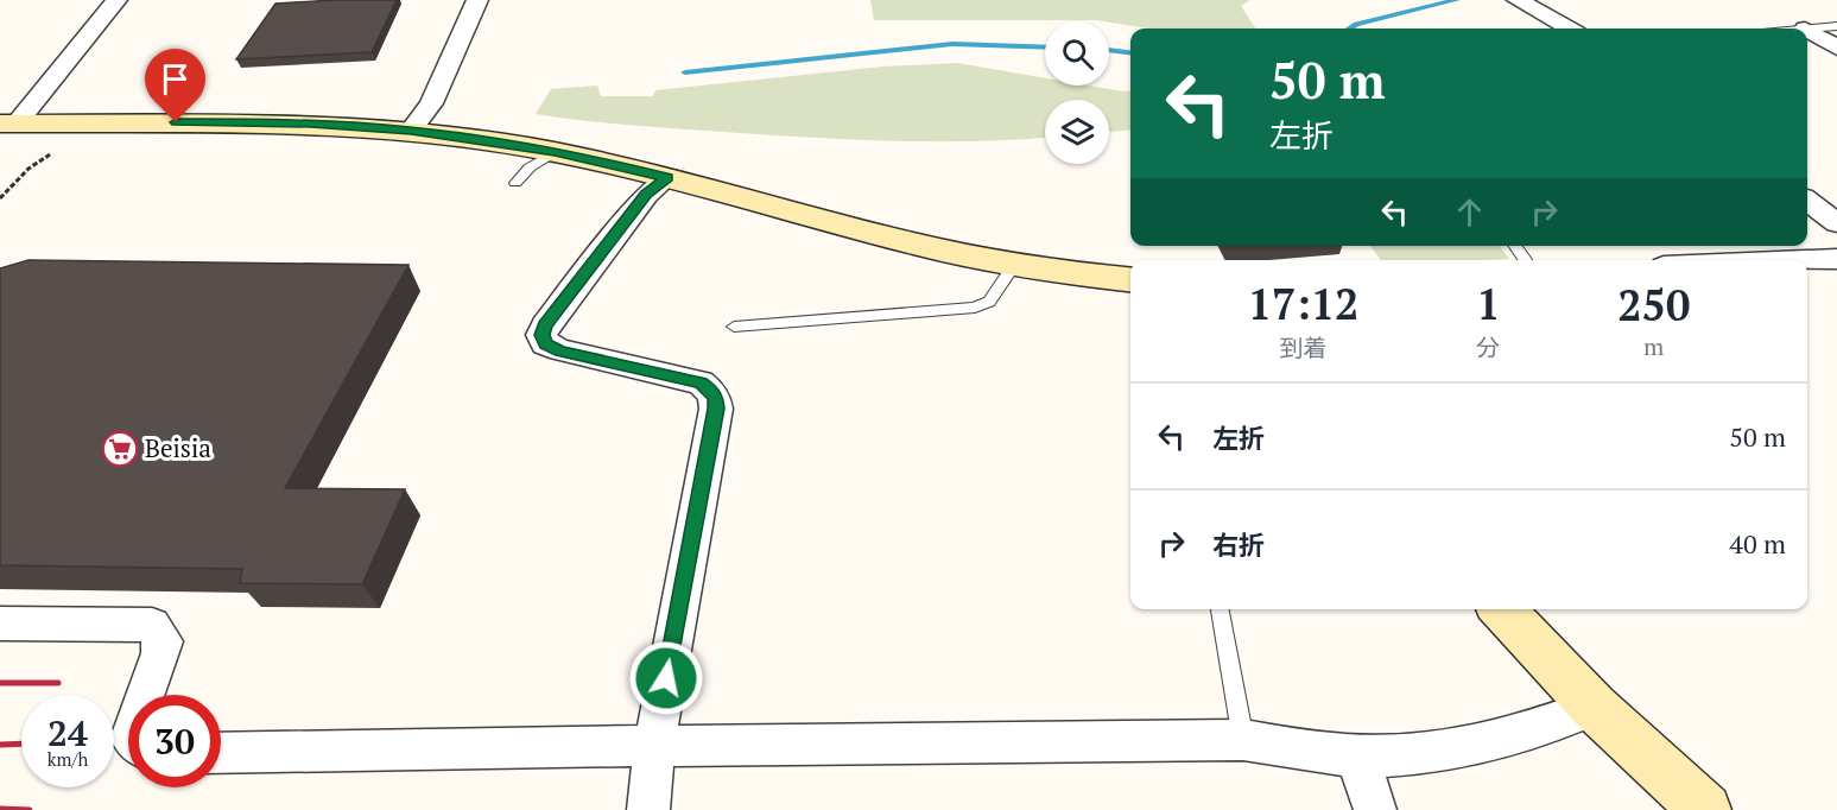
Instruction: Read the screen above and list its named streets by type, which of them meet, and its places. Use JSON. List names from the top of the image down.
{
  "places": {
    "supermarket": ["Beisia"]
  },
  "page": {
    "turn": ["50 m", "左折"],
    "eta": [
      "17:12",
      "到着",
      "1",
      "分",
      "250",
      "m"
    ],
    "list": [
      {
        "name": "左折",
        "value": "50 m"
      },
      {
        "name": "右折",
        "value": "40 m"
      }
    ],
    "speed": "24 km/h",
    "limit": "30"
  }
}
